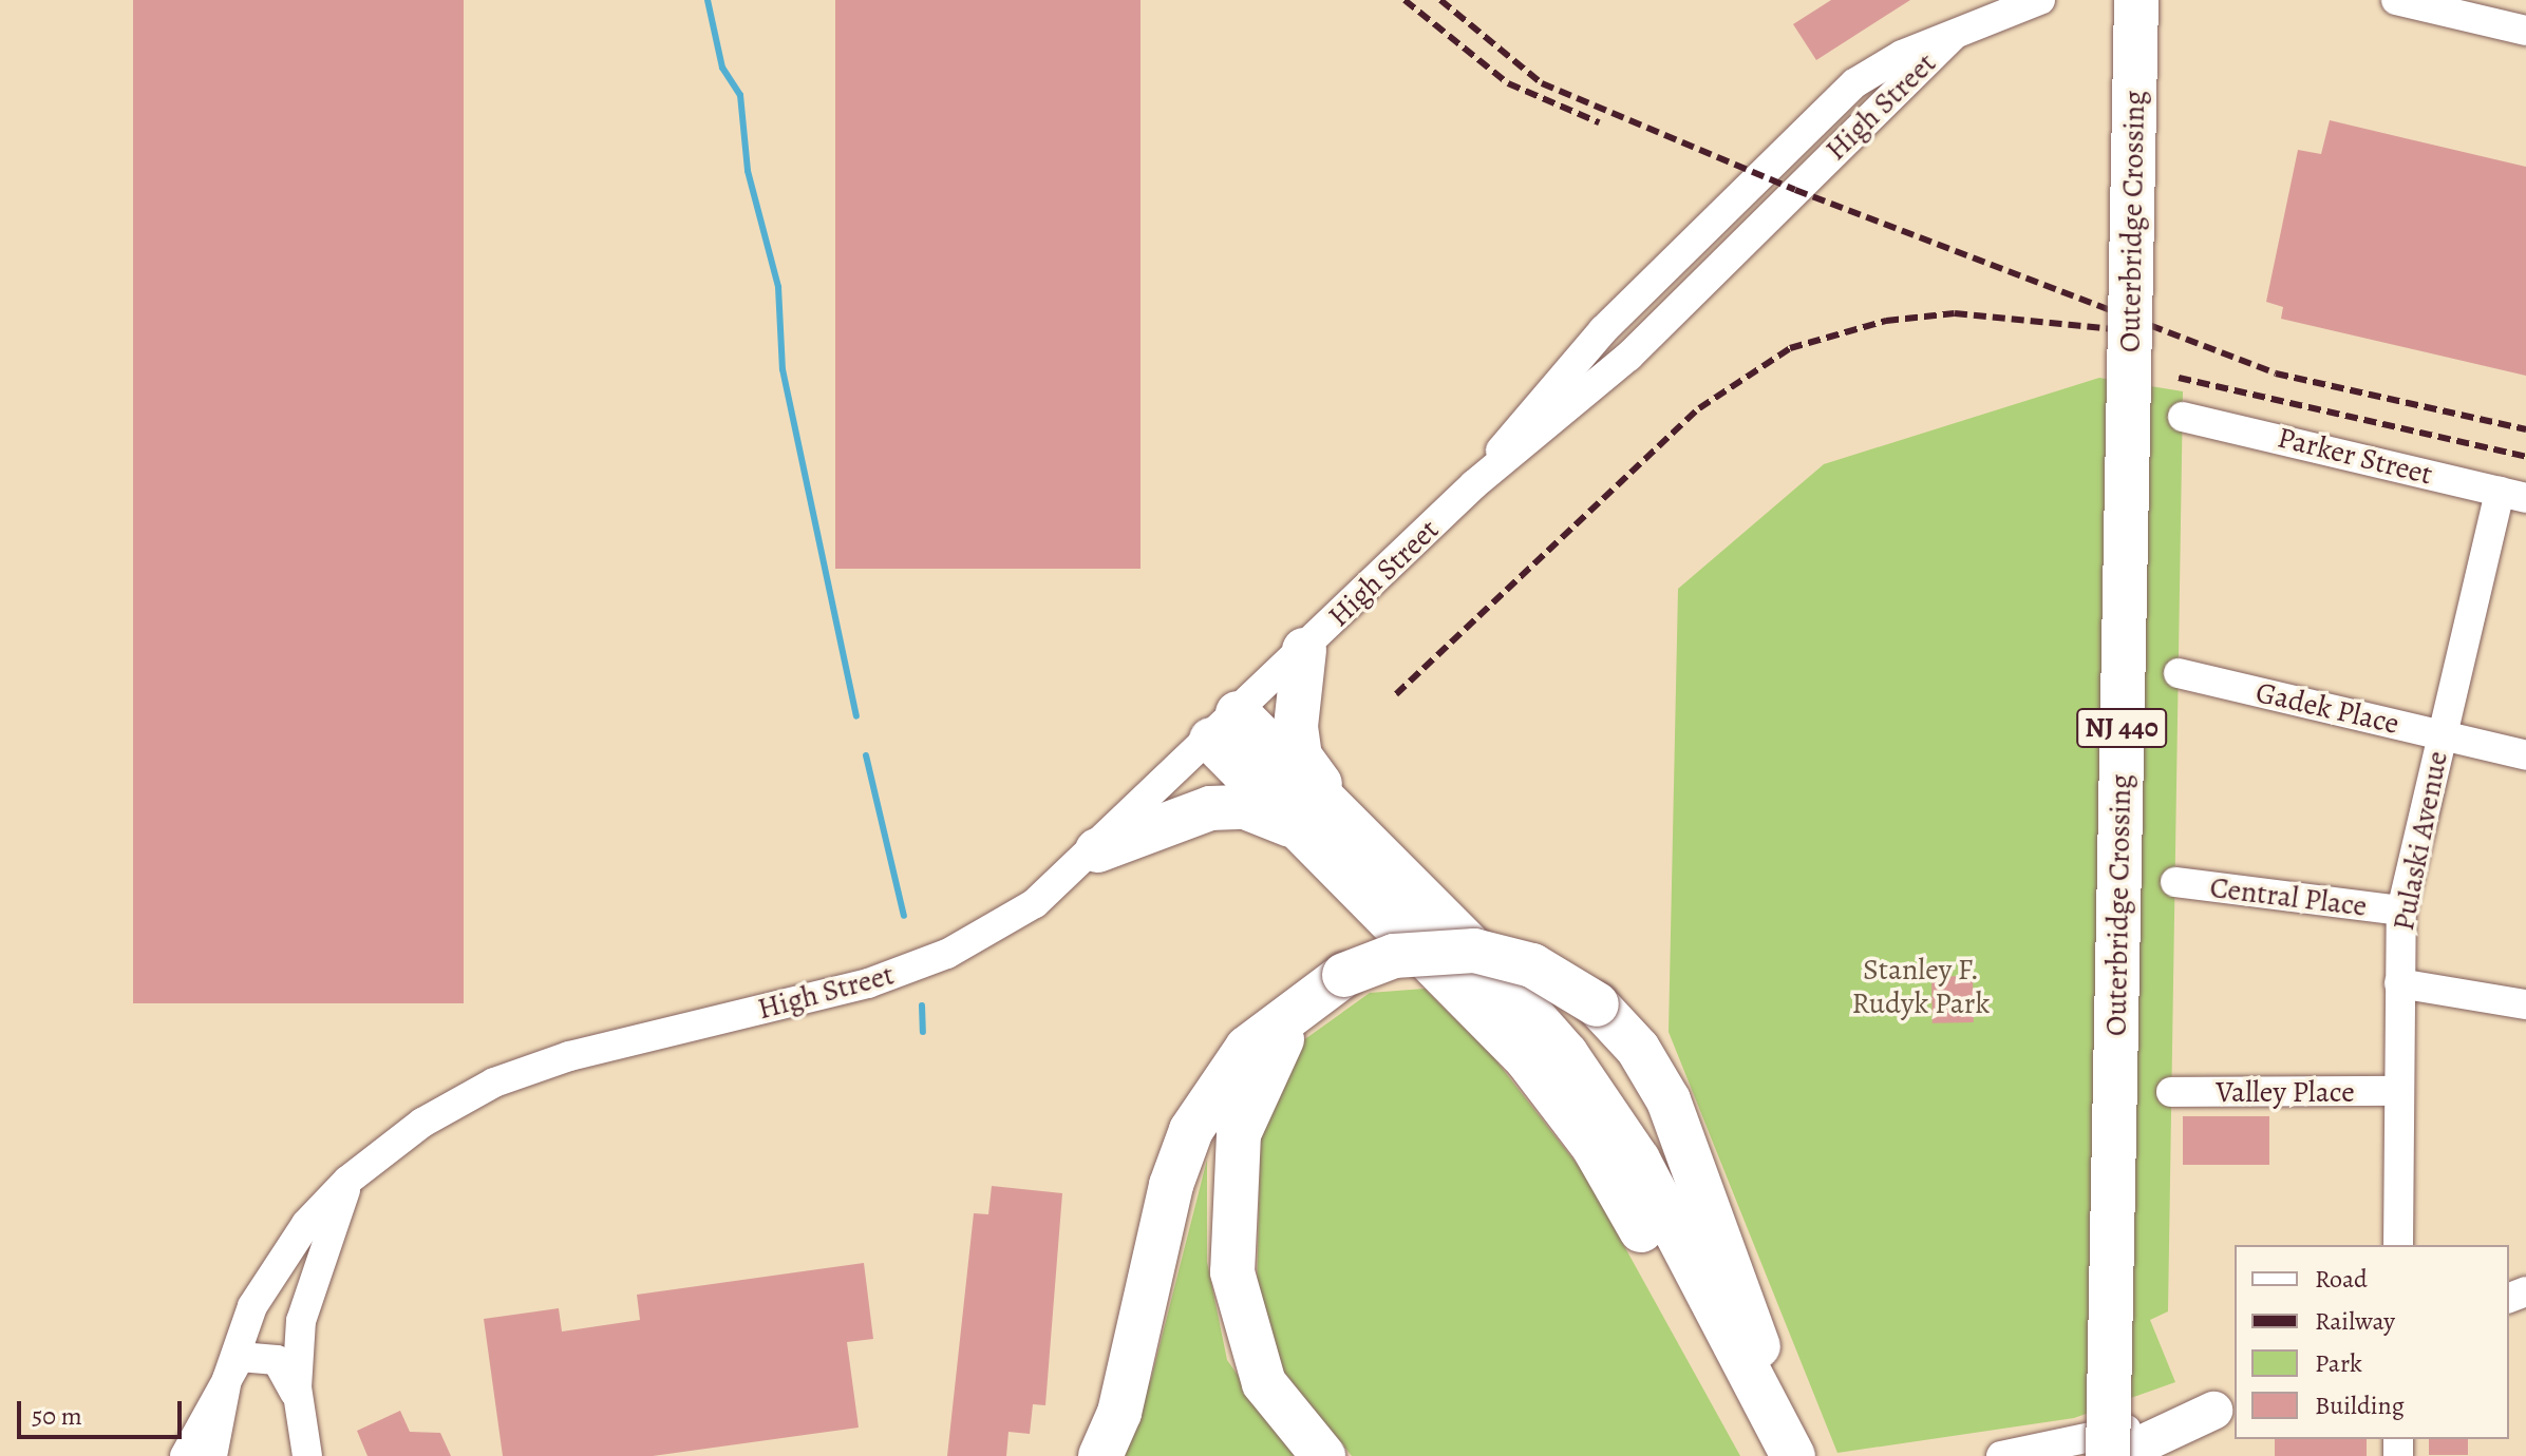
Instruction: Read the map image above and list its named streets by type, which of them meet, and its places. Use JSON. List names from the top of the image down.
{
  "streets": {
    "highway": ["Outerbridge Crossing", "NJ 440"],
    "street": [
      "High Street",
      "Parker Street",
      "Gadek Place",
      "Pulaski Avenue",
      "Central Place",
      "Valley Place"
    ]
  },
  "crossings": [
    ["Parker Street", "Pulaski Avenue"],
    ["Gadek Place", "Pulaski Avenue"],
    ["Pulaski Avenue", "Central Place"],
    ["Pulaski Avenue", "Valley Place"]
  ],
  "parks": ["Stanley F. Rudyk Park"],
  "legend": [
    "Road",
    "Railway",
    "Park",
    "Building"
  ],
  "scale_bar": "50 m"
}
